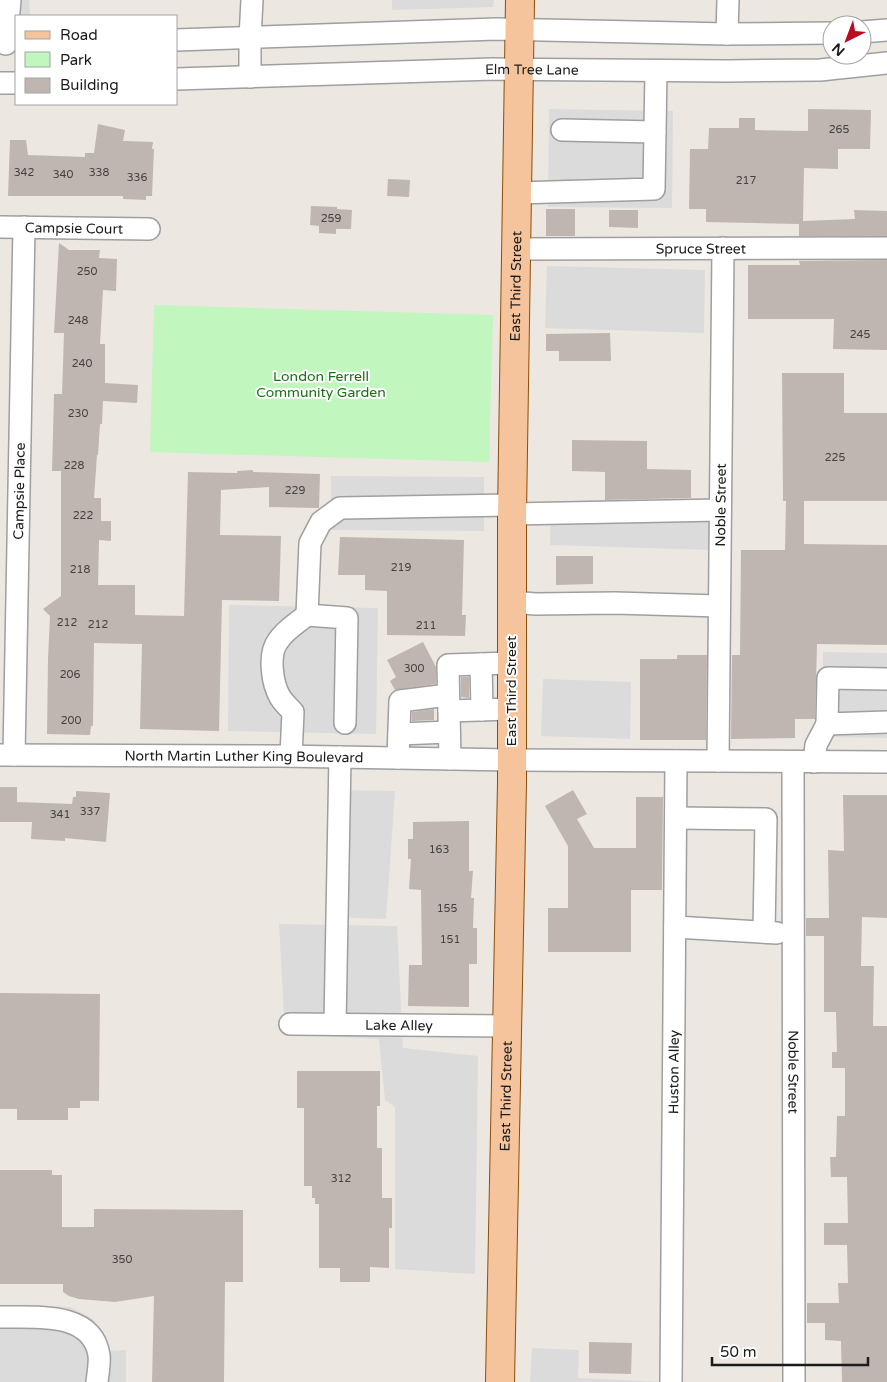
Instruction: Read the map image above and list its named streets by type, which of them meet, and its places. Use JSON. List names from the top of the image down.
{
  "streets": {
    "main road": ["East Third Street"],
    "street": [
      "Elm Tree Lane",
      "Campsie Court",
      "Spruce Street",
      "Campsie Place",
      "Noble Street",
      "North Martin Luther King Boulevard",
      "Lake Alley",
      "Huston Alley"
    ]
  },
  "crossings": [
    ["Elm Tree Lane", "East Third Street"],
    ["Campsie Court", "Campsie Place"],
    ["Spruce Street", "East Third Street"],
    ["Spruce Street", "Noble Street"],
    ["East Third Street", "North Martin Luther King Boulevard"],
    ["East Third Street", "Lake Alley"],
    ["Campsie Place", "North Martin Luther King Boulevard"],
    ["Noble Street", "North Martin Luther King Boulevard"],
    ["North Martin Luther King Boulevard", "Huston Alley"]
  ],
  "parks": ["London Ferrell Community Garden"],
  "house_numbers": [
    "265",
    "342",
    "338",
    "340",
    "336",
    "217",
    "259",
    "250",
    "248",
    "245",
    "240",
    "230",
    "225",
    "228",
    "229",
    "222",
    "219",
    "218",
    "212",
    "212",
    "211",
    "300",
    "206",
    "200",
    "337",
    "341",
    "163",
    "155",
    "151",
    "312",
    "350"
  ],
  "legend": ["Road", "Park", "Building"],
  "scale_bar": "50 m",
  "north": "bottom left"
}
